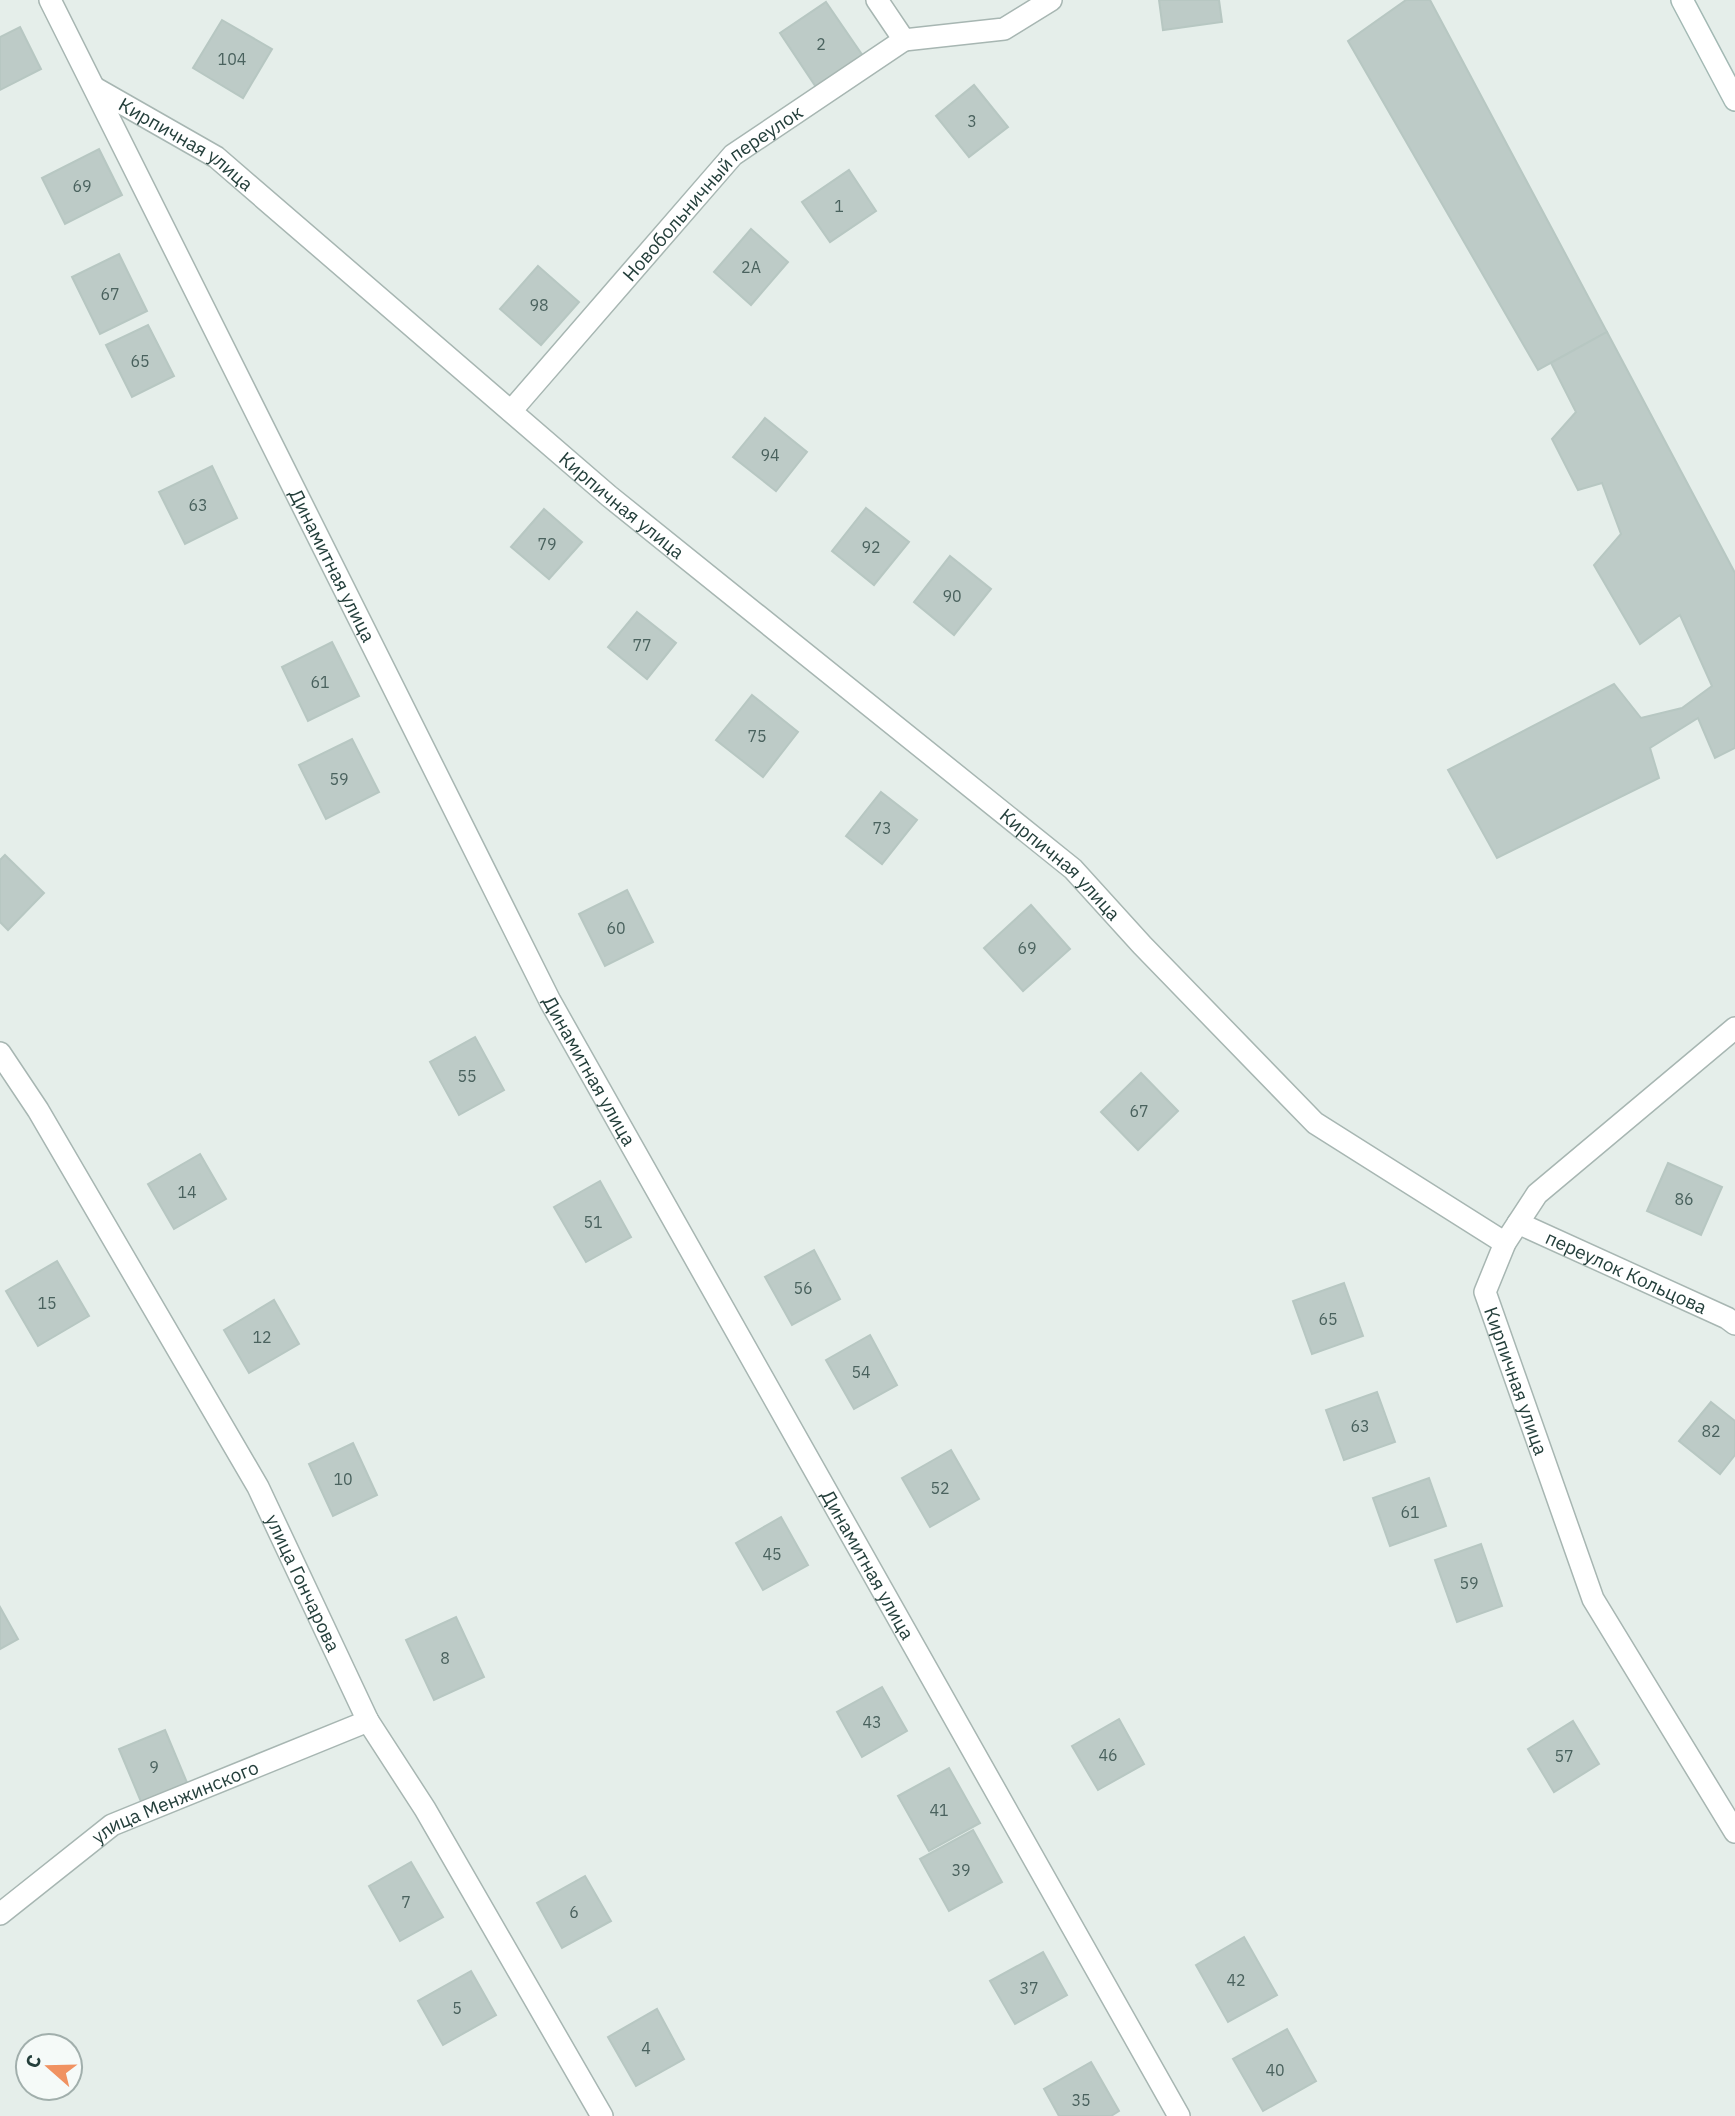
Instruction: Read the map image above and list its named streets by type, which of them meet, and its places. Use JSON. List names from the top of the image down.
{
  "streets": {
    "street": [
      "Кирпичная улица",
      "Новобольничный переулок",
      "Динамитная улица",
      "переулок Кольцова",
      "улица Гончарова",
      "улица Менжинского"
    ]
  },
  "crossings": [
    ["Кирпичная улица", "Новобольничный переулок"],
    ["Кирпичная улица", "Динамитная улица"],
    ["улица Гончарова", "улица Менжинского"]
  ],
  "house_numbers": [
    "2",
    "104",
    "3",
    "69",
    "1",
    "2А",
    "67",
    "98",
    "65",
    "94",
    "63",
    "79",
    "92",
    "90",
    "77",
    "61",
    "75",
    "59",
    "73",
    "60",
    "69",
    "55",
    "67",
    "14",
    "86",
    "51",
    "56",
    "15",
    "65",
    "12",
    "54",
    "63",
    "82",
    "10",
    "52",
    "61",
    "45",
    "59",
    "8",
    "43",
    "46",
    "57",
    "9",
    "41",
    "39",
    "7",
    "6",
    "42",
    "37",
    "5",
    "4",
    "40",
    "35"
  ],
  "north": "left"
}
